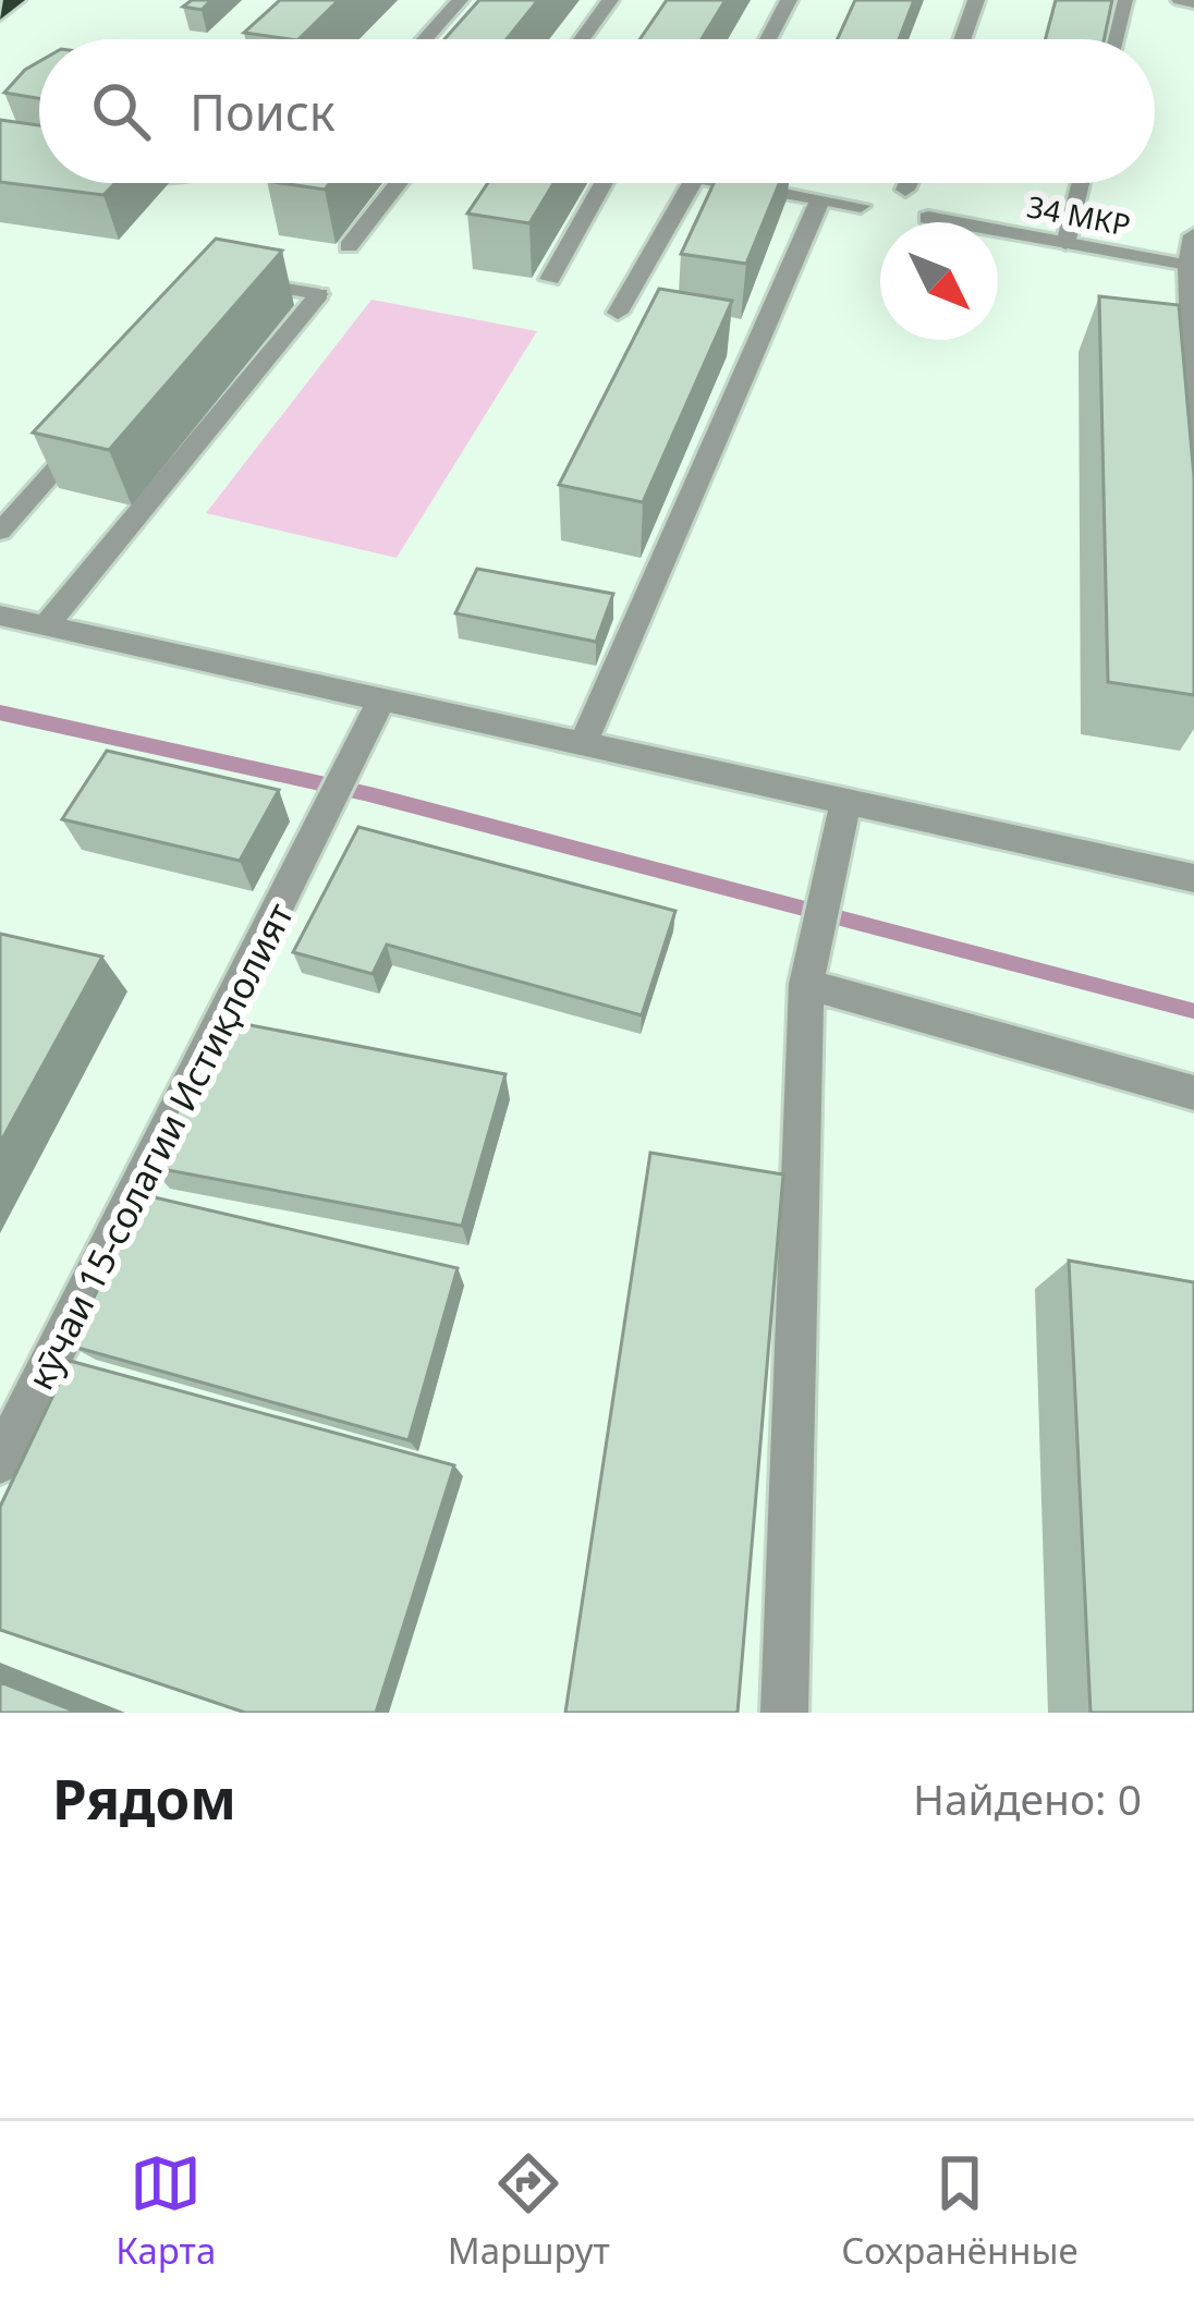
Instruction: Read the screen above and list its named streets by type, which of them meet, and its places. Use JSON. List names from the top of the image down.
{
  "streets": {
    "street": ["34 МКР", "кӯчаи 15-солагии Истиқлолият"]
  },
  "north": "bottom right",
  "page": {
    "search": "Поиск",
    "heading": ["Рядом", "Найдено: 0"],
    "nav": ["Карта", "Маршрут", "Сохранённые"]
  }
}
